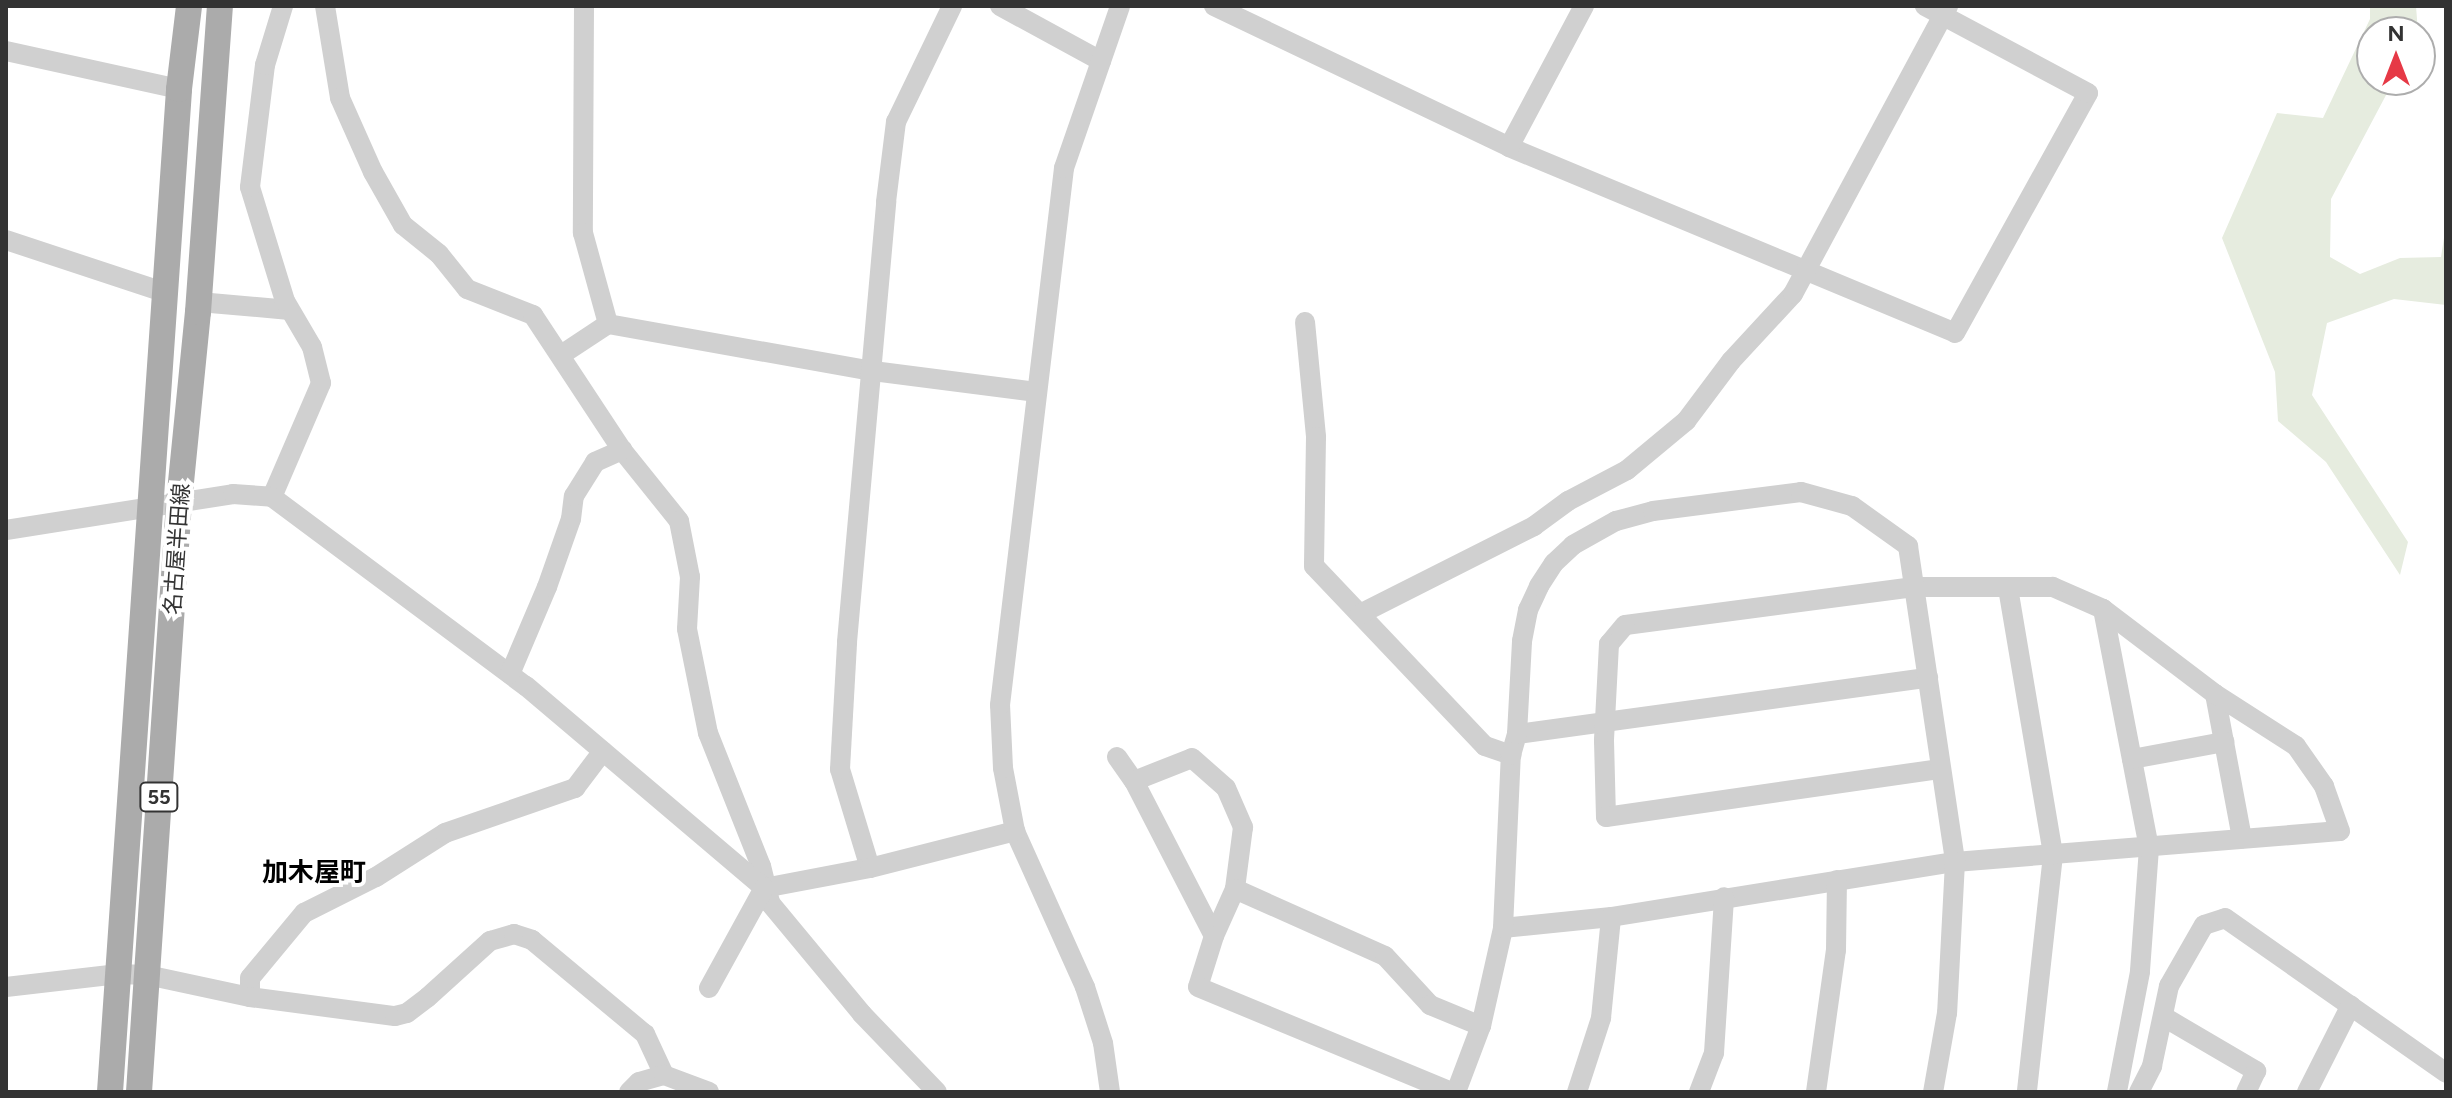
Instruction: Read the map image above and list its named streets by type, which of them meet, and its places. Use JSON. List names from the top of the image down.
{
  "streets": {
    "main road": ["名古屋半田線", "55"]
  },
  "districts": ["加木屋町"],
  "north": "top"
}
